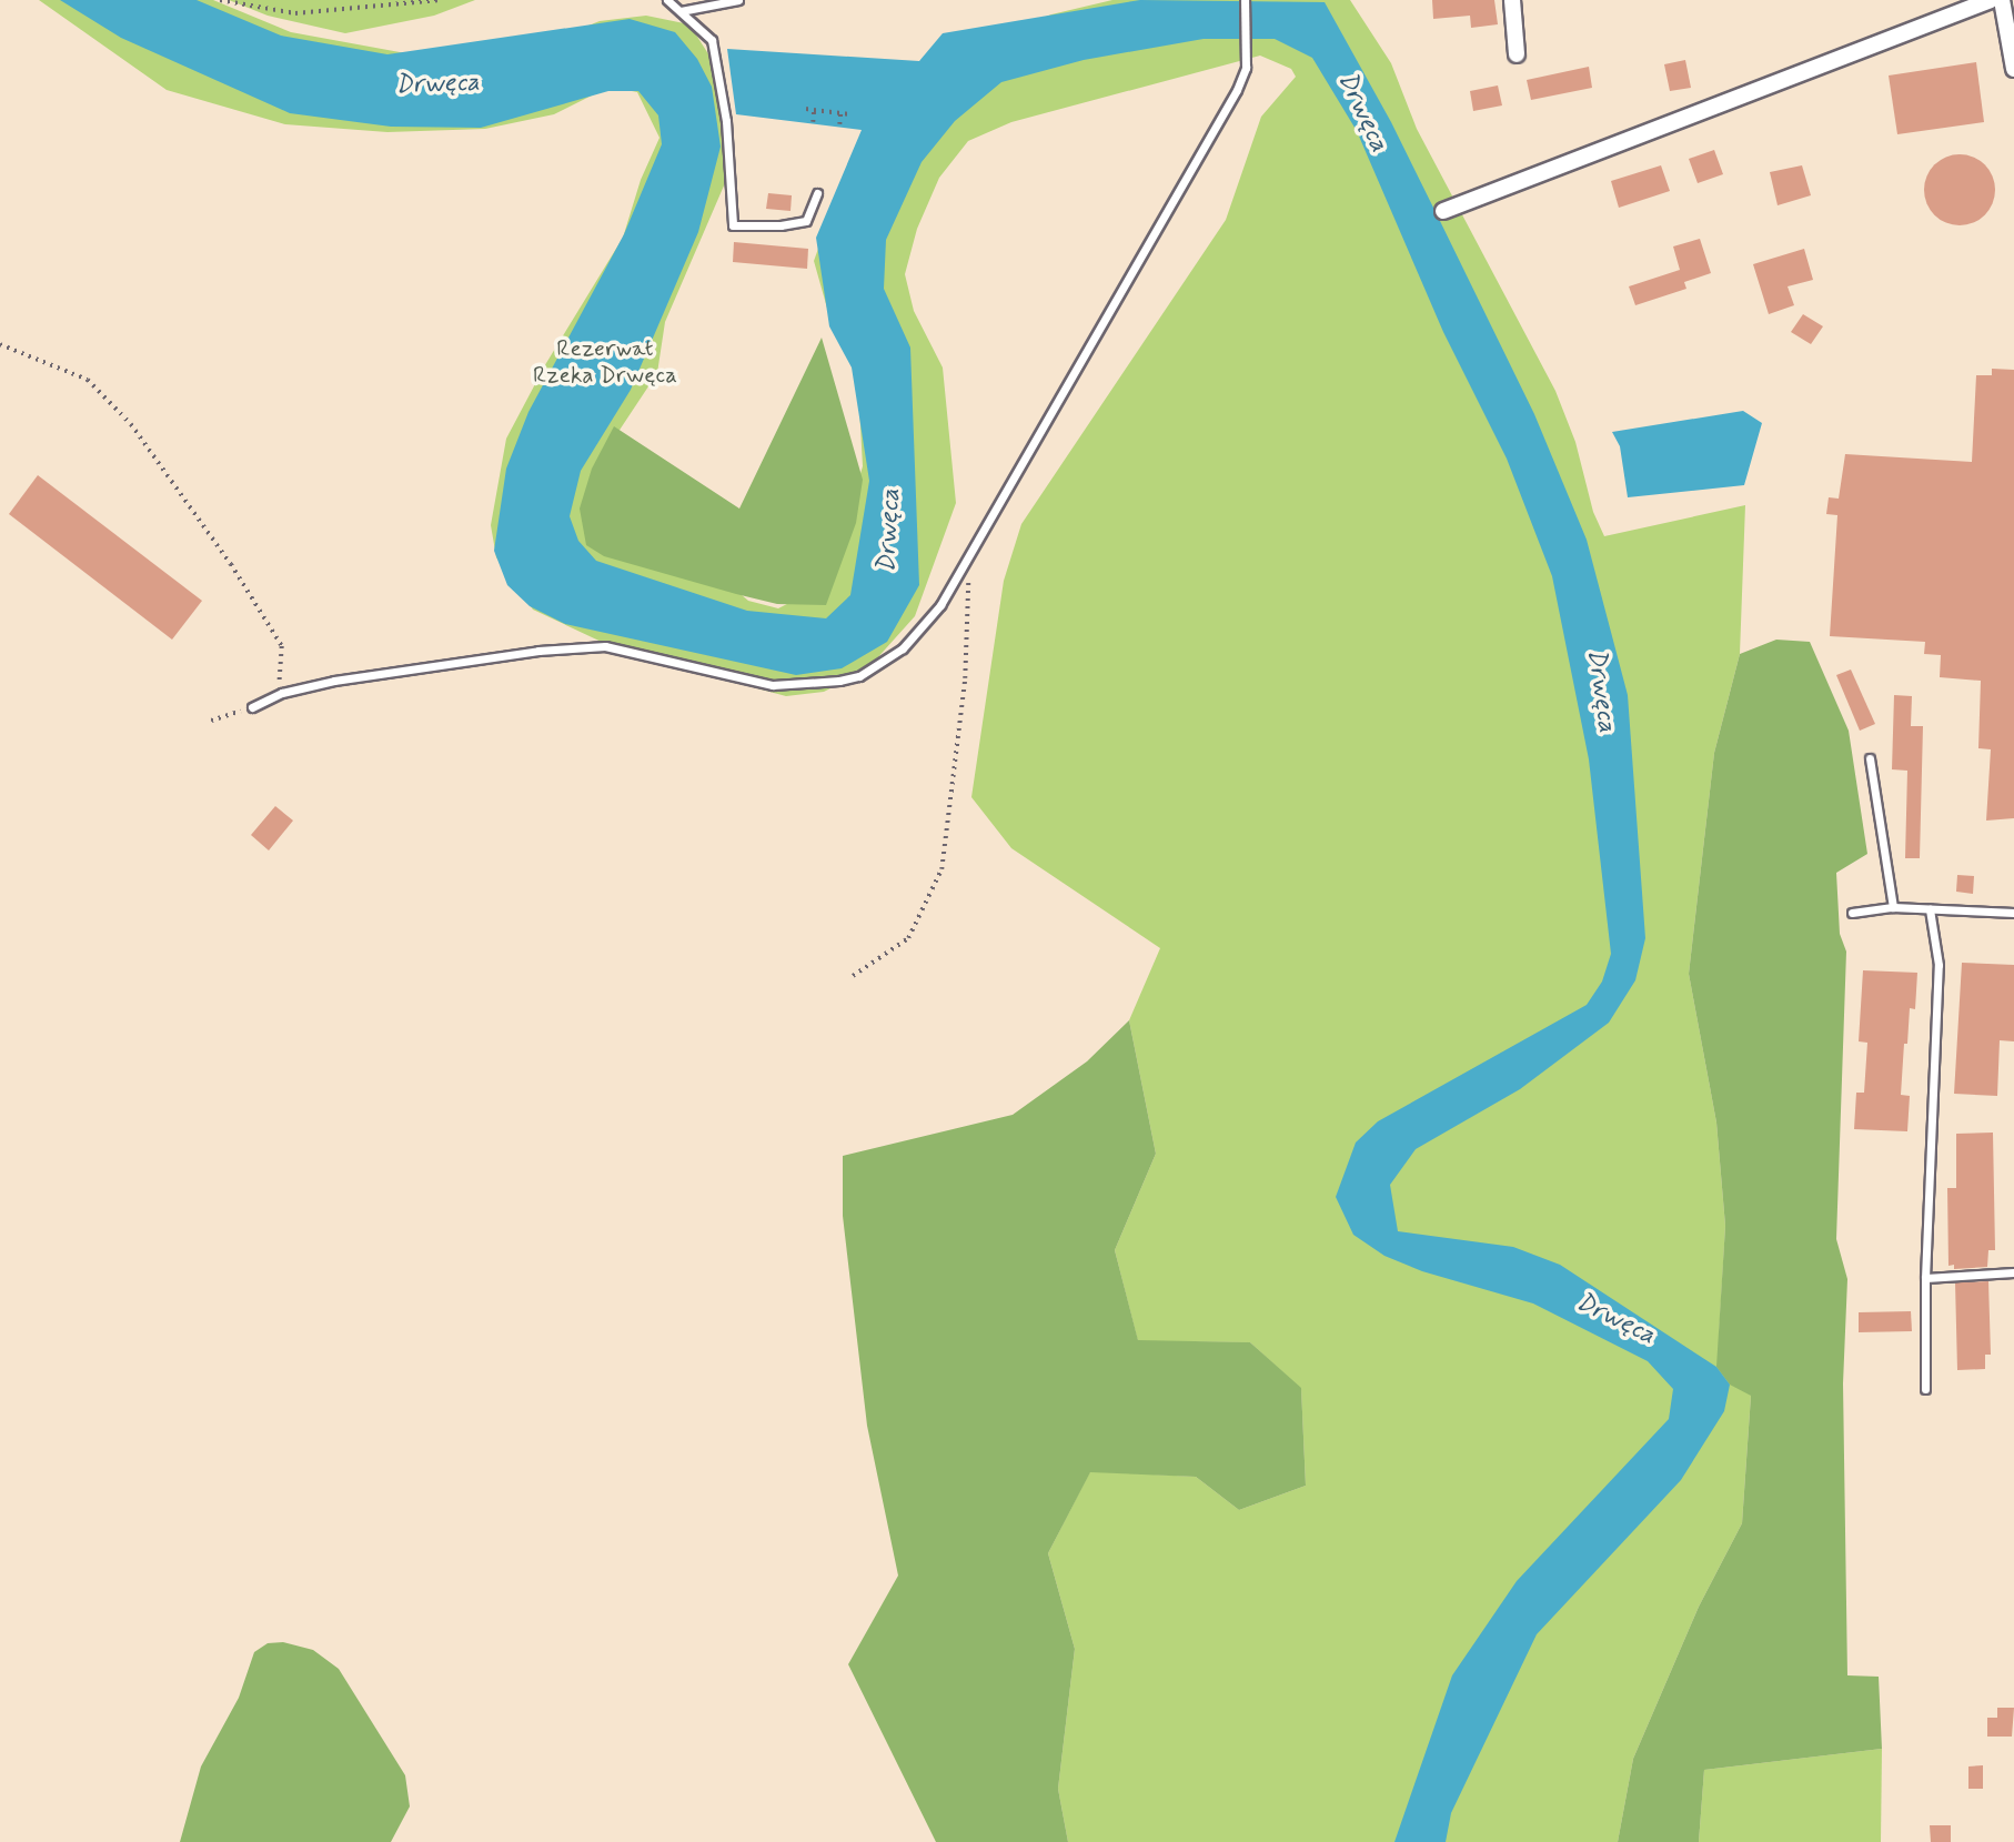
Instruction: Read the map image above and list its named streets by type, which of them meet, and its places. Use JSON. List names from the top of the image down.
{
  "water": ["Drwęca"],
  "parks": ["Rezerwat Rzeka Drwęca"]
}
